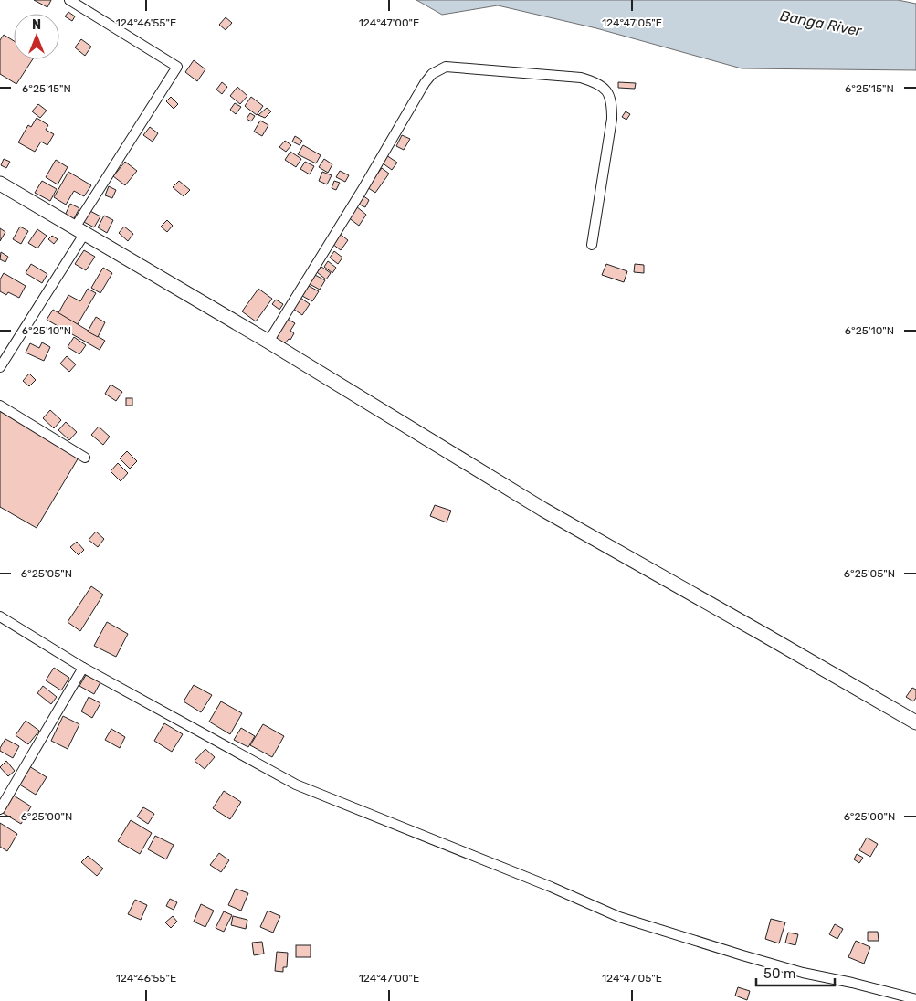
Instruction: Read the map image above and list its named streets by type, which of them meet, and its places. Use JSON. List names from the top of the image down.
{
  "water": ["Banga River"],
  "scale_bar": "50 m",
  "north": "top",
  "coordinates": [
    "124°46'55\"E",
    "124°47'00\"E",
    "124°47'05\"E",
    "6°25'15\"N",
    "6°25'10\"N",
    "6°25'05\"N",
    "6°25'00\"N"
  ]
}
